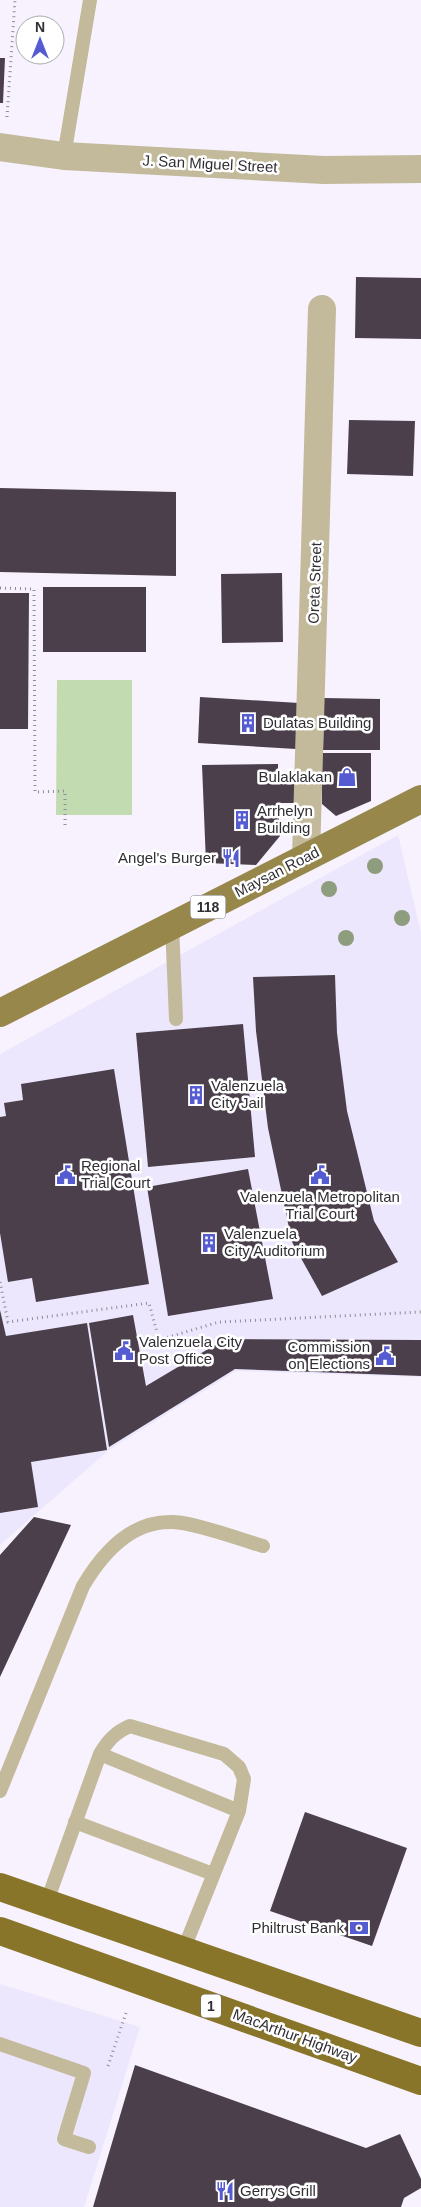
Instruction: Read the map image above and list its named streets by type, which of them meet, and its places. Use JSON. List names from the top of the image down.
{
  "streets": {
    "highway": ["1", "MacArthur Highway"],
    "main road": ["Maysan Road", "118"],
    "street": ["J. San Miguel Street", "Oreta Street"]
  },
  "crossings": [
    ["Oreta Street", "Maysan Road"]
  ],
  "places": {
    "building": [
      "Dulatas Building",
      "Arrhelyn Building",
      "Valenzuela City Jail",
      "Valenzuela City Auditorium"
    ],
    "shop": ["Bulaklakan"],
    "restaurant": ["Angel's Burger", "Gerrys Grill"],
    "public building": [
      "Regional Trial Court",
      "Valenzuela Metropolitan Trial Court",
      "Valenzuela City Post Office",
      "Commission on Elections"
    ],
    "bank": ["Philtrust Bank"]
  },
  "north": "top"
}
